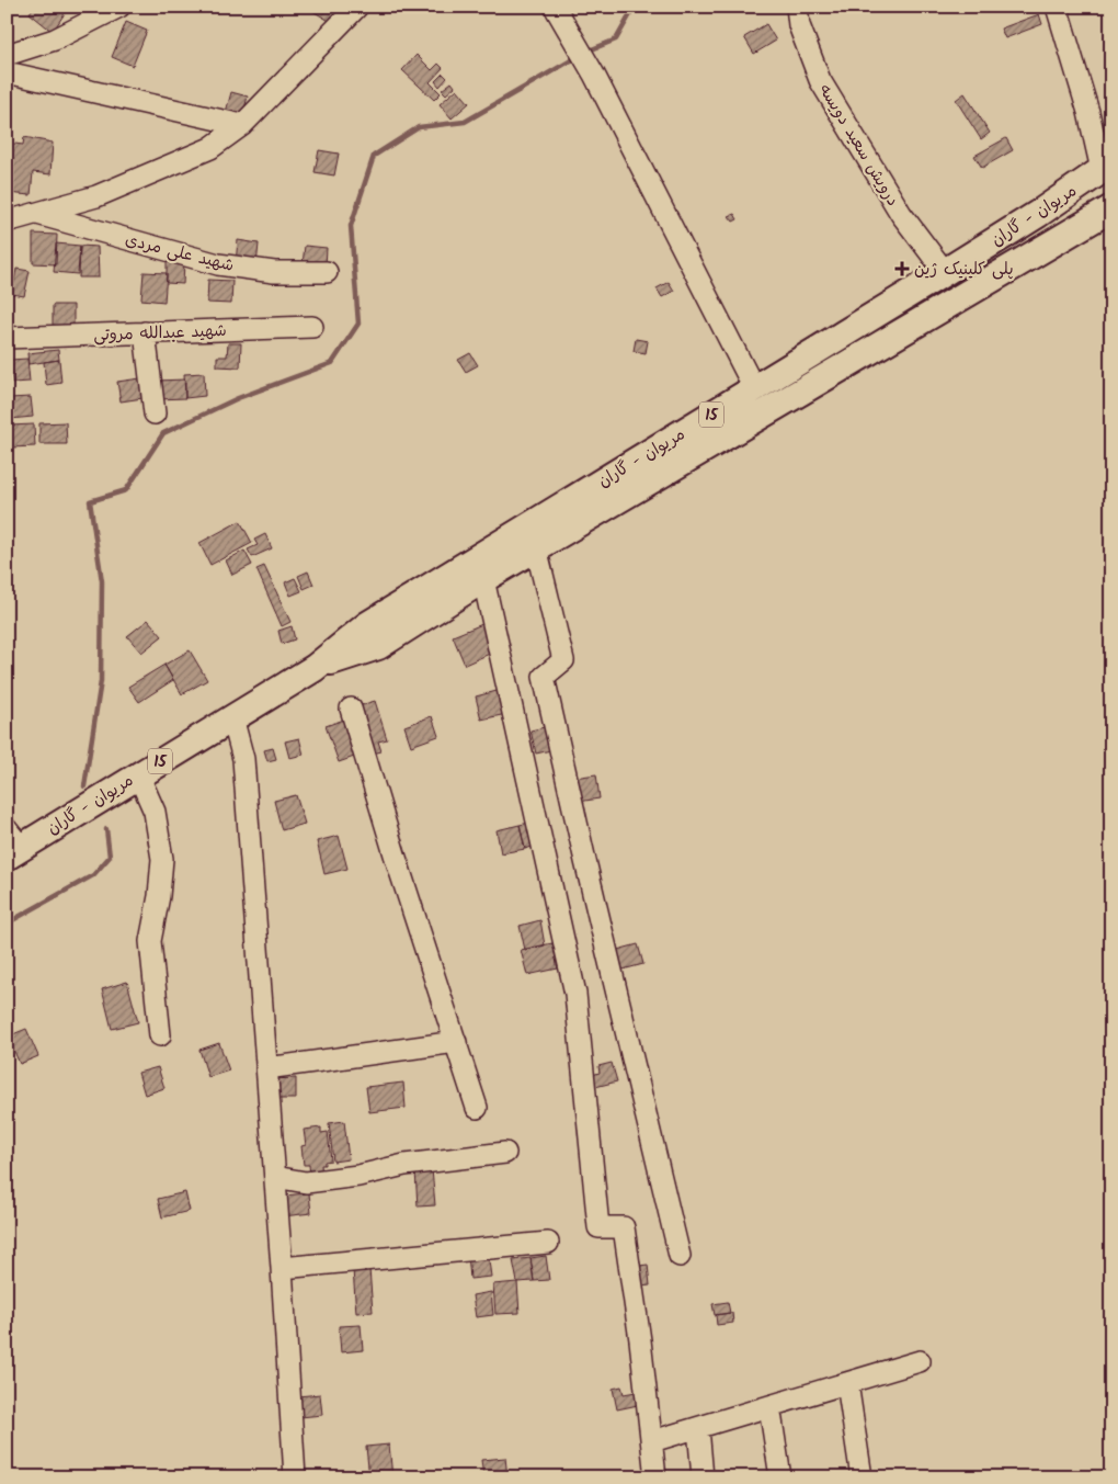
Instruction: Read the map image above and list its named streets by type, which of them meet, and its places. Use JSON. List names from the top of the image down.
{
  "streets": {
    "main road": ["مریوان - گاران", "15"],
    "street": ["درویش سعید دویسه", "شهید علی مردی", "شهید عبدالله مروتی"]
  },
  "crossings": [
    ["درویش سعید دویسه", "مریوان - گاران"]
  ],
  "places": {
    "health": ["پلی کلینیک ژین"]
  }
}
